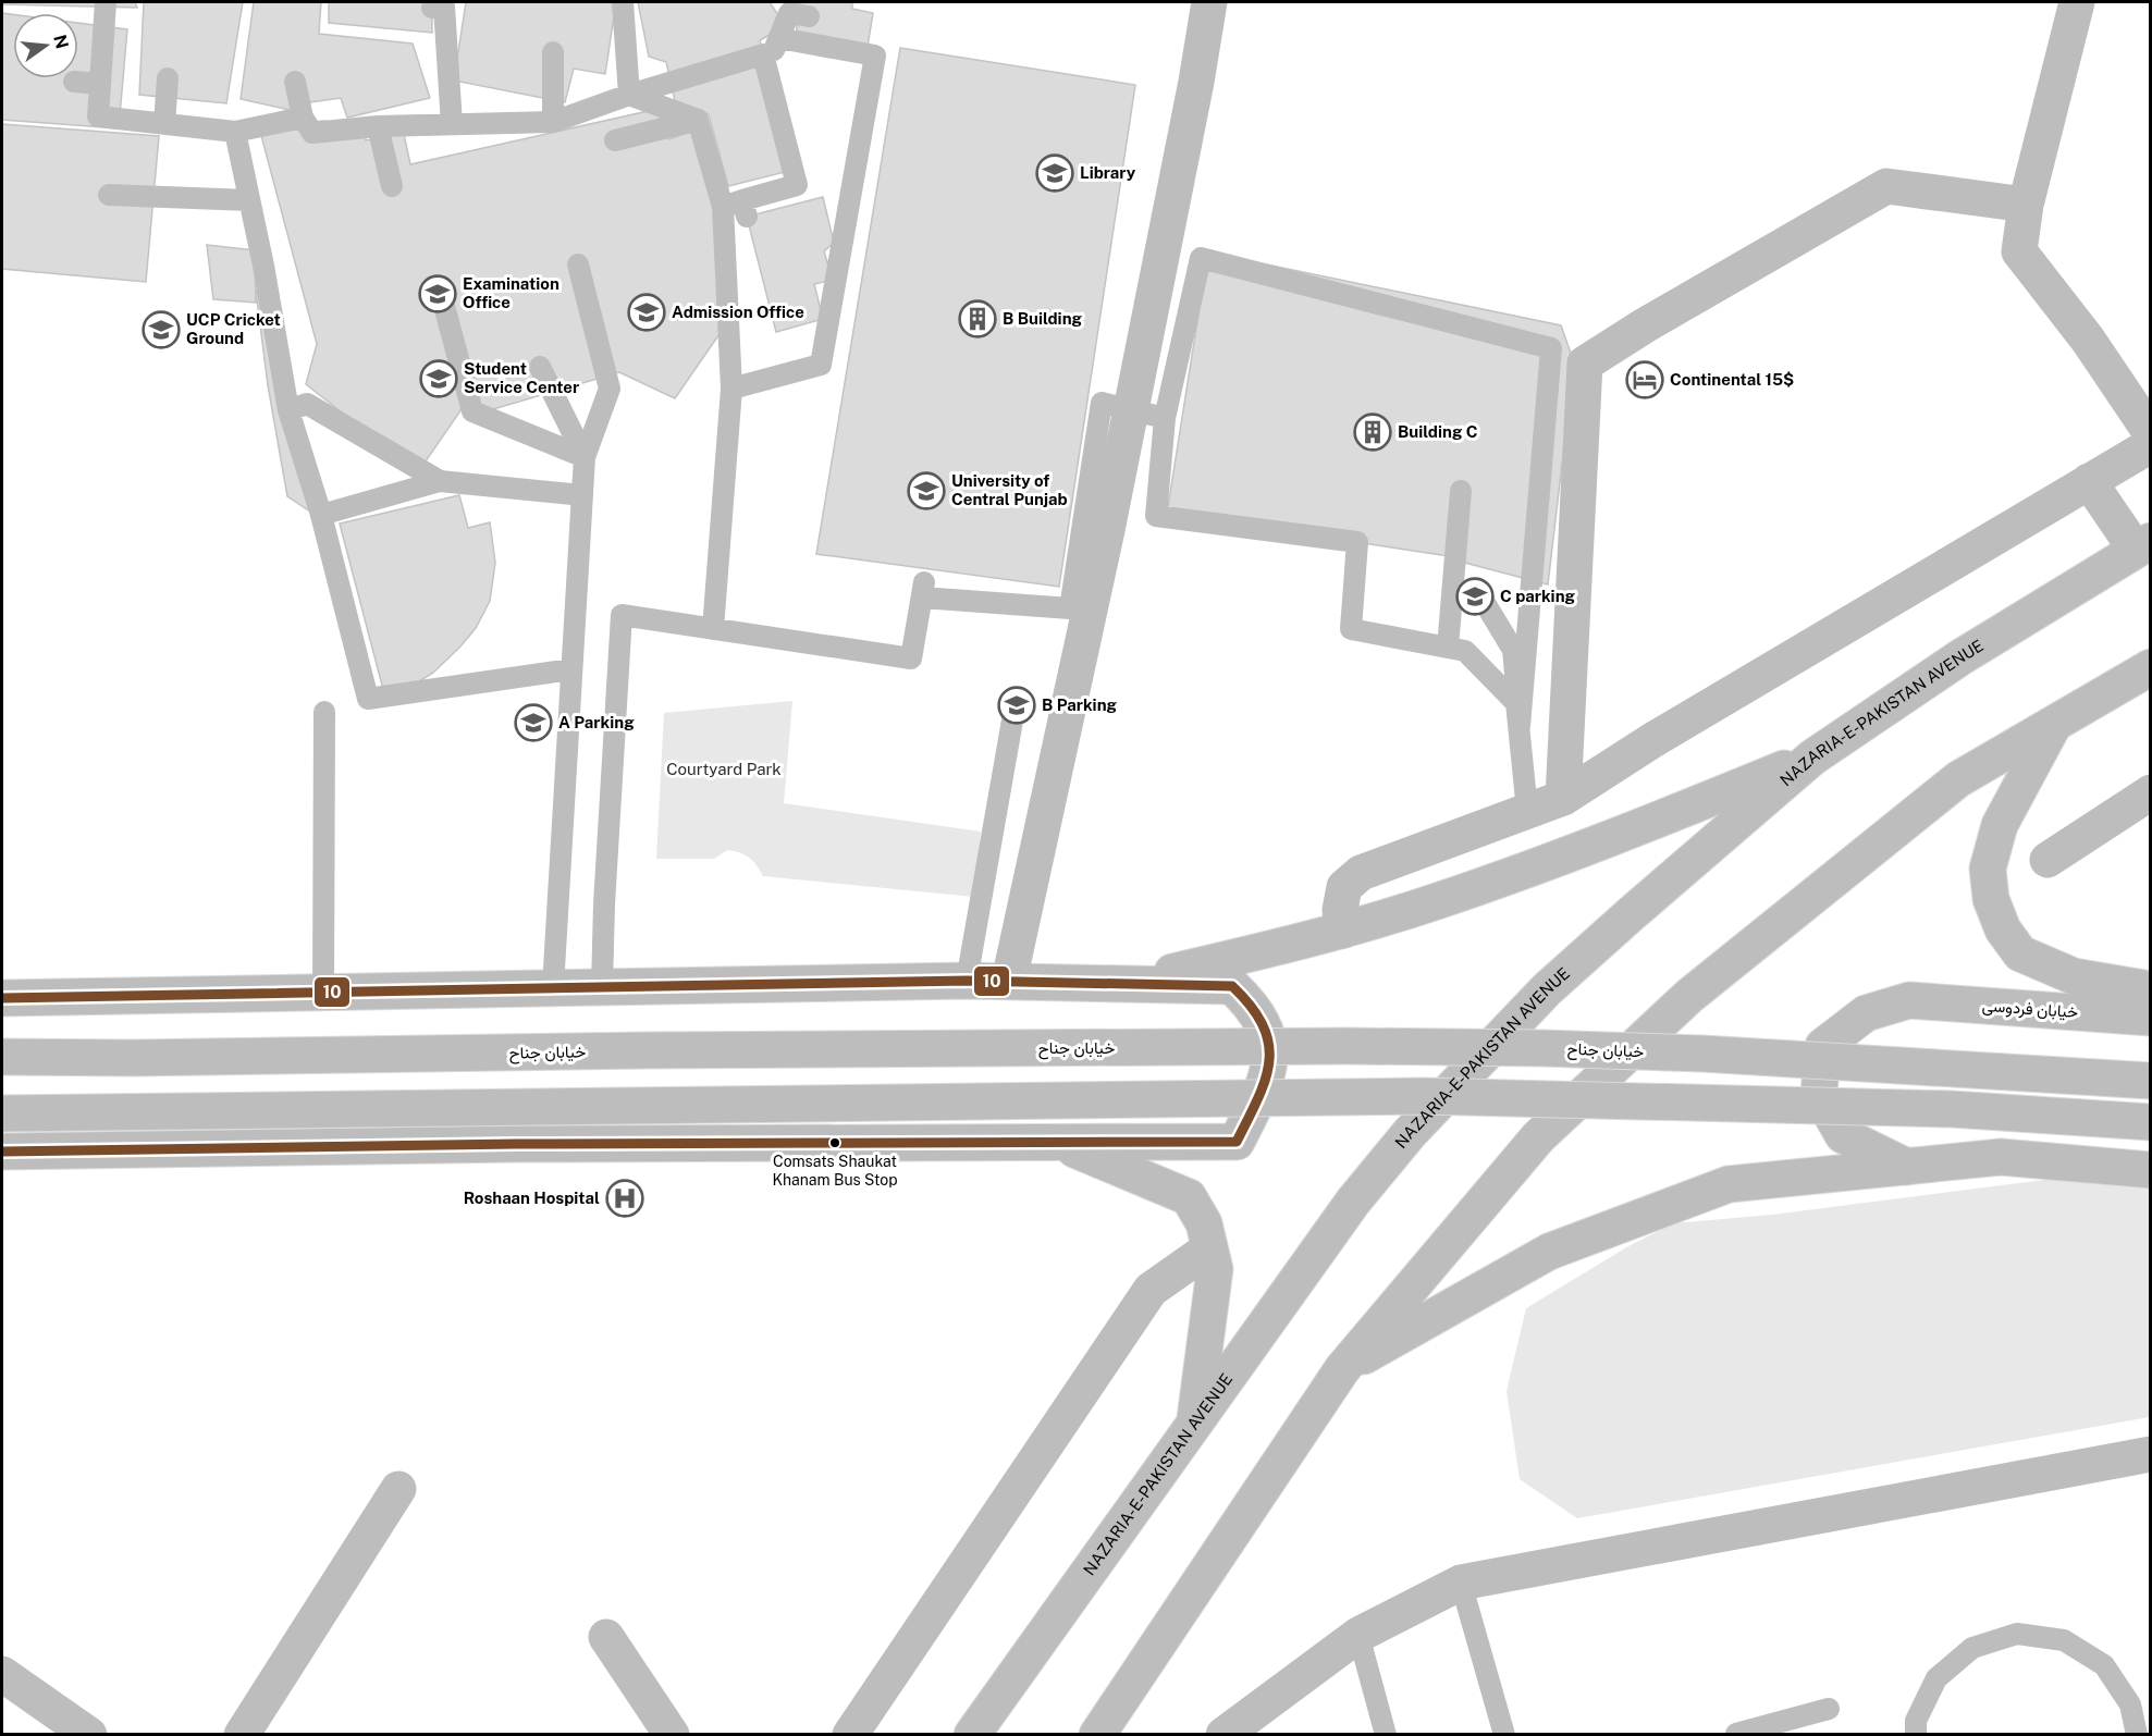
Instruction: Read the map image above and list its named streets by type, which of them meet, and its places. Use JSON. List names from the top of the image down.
{
  "streets": {
    "main road": ["NAZARIA-E-PAKISTAN AVENUE", "خیابان فردوسی", "خیابان جناح"]
  },
  "parks": ["Courtyard Park"],
  "places": {
    "school or university": [
      "Library",
      "Examination Office",
      "Admission Office",
      "UCP Cricket Ground",
      "Student Service Center",
      "University of Central Punjab",
      "C parking",
      "B Parking",
      "A Parking"
    ],
    "building": ["B Building", "Building C"],
    "hotel": ["Continental 15$"],
    "other": ["Comsats Shaukat Khanam Bus Stop"],
    "hospital": ["Roshaan Hospital"]
  },
  "lines": ["transit line 10"],
  "north": "right"
}
